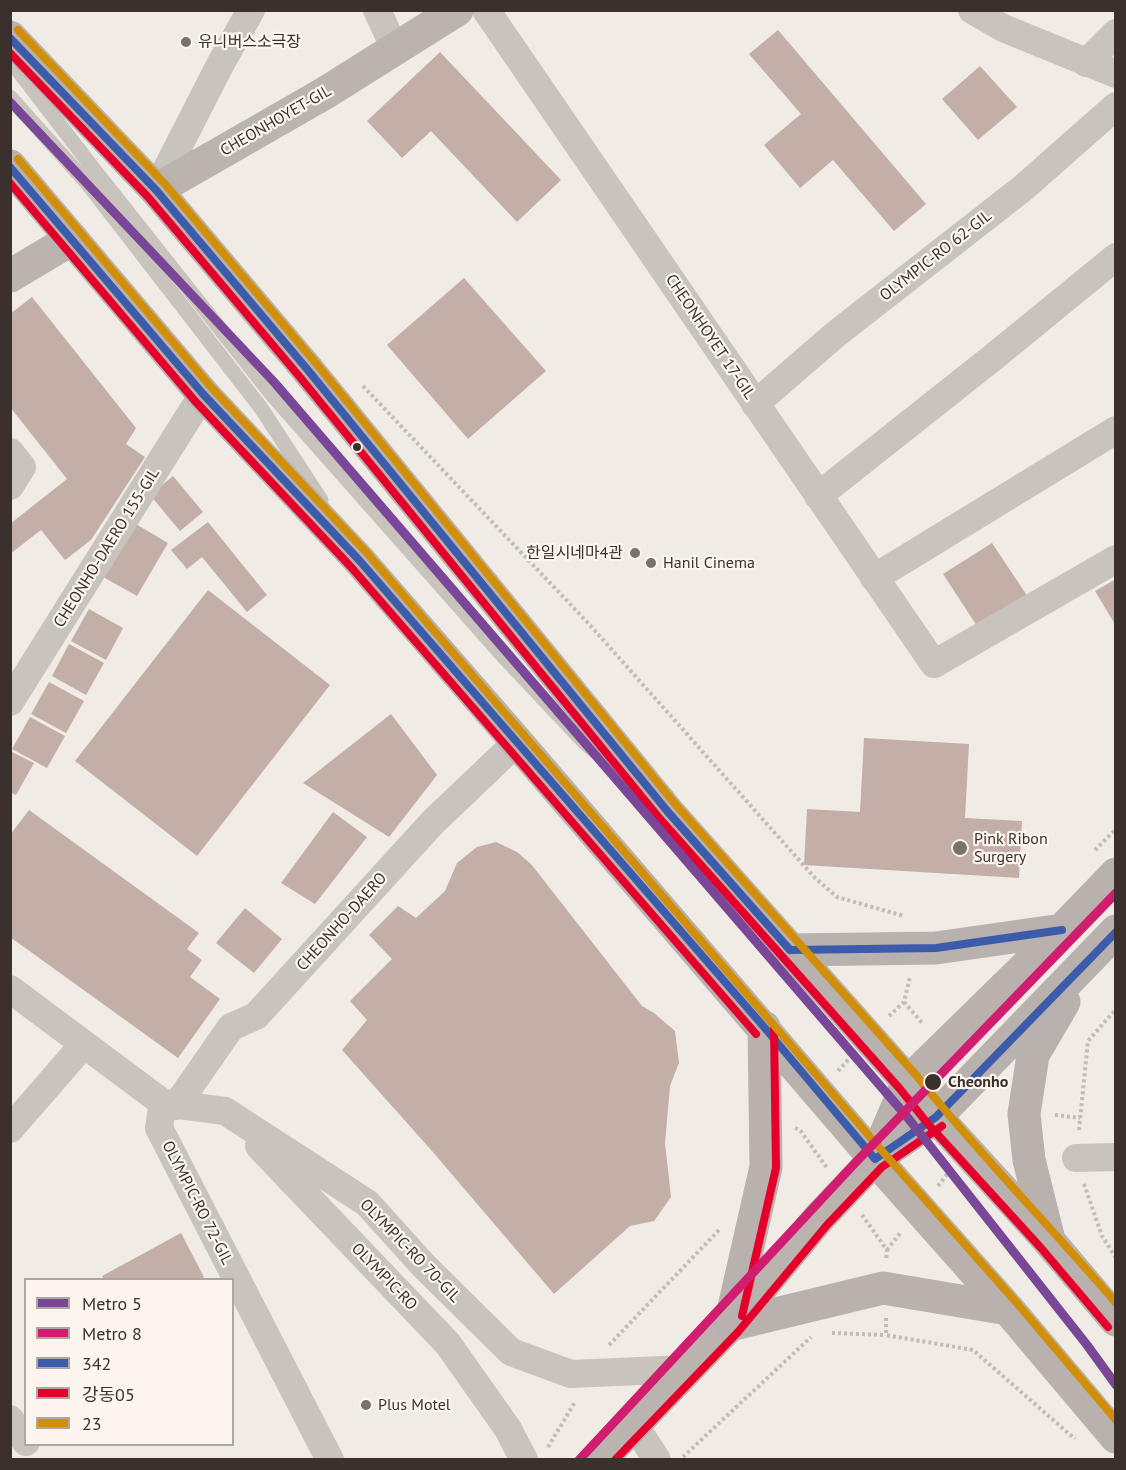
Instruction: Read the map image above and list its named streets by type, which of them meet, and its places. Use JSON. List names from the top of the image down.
{
  "streets": {
    "street": [
      "CHEONHOYET-GIL",
      "OLYMPIC-RO 62-GIL",
      "CHEONHOYET 17-GIL",
      "CHEONHO-DAERO 155-GIL",
      "CHEONHO-DAERO",
      "OLYMPIC-RO 72-GIL",
      "OLYMPIC-RO 70-GIL",
      "OLYMPIC-RO"
    ]
  },
  "crossings": [
    ["OLYMPIC-RO 62-GIL", "CHEONHOYET 17-GIL"],
    ["CHEONHO-DAERO", "OLYMPIC-RO 72-GIL"],
    ["CHEONHO-DAERO", "OLYMPIC-RO 70-GIL"],
    ["OLYMPIC-RO 72-GIL", "OLYMPIC-RO 70-GIL"],
    ["OLYMPIC-RO 70-GIL", "OLYMPIC-RO"]
  ],
  "places": [
    "유니버스소극장",
    "한일시네마4관",
    "Hanil Cinema",
    "Pink Ribon Surgery",
    "Cheonho",
    "Plus Motel"
  ],
  "lines": [
    "transit line 23",
    "transit line 342",
    "transit line 강동05",
    "metro line 5",
    "metro line 8"
  ],
  "legend": [
    "Metro 5",
    "Metro 8",
    "342",
    "강동05",
    "23"
  ]
}
